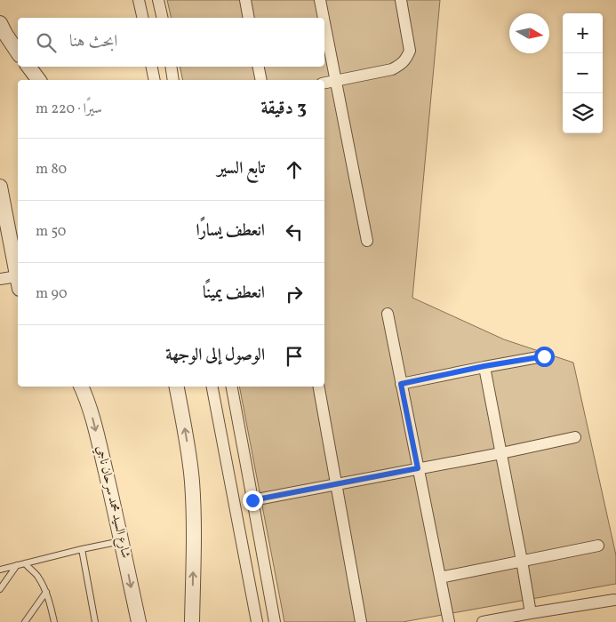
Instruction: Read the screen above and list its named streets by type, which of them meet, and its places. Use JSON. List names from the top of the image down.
{
  "streets": {
    "street": ["شارع السيد محمد سرحان ناجي"]
  },
  "north": "right",
  "page": {
    "map_buttons": ["+", "−"],
    "search": "ابحث هنا",
    "heading": ["3 دقيقة", "سيرًا · 220 m"],
    "list": [
      ["تابع السير", "80 m"],
      ["انعطف يسارًا", "50 m"],
      ["انعطف يمينًا", "90 m"],
      "الوصول إلى الوجهة"
    ]
  }
}
